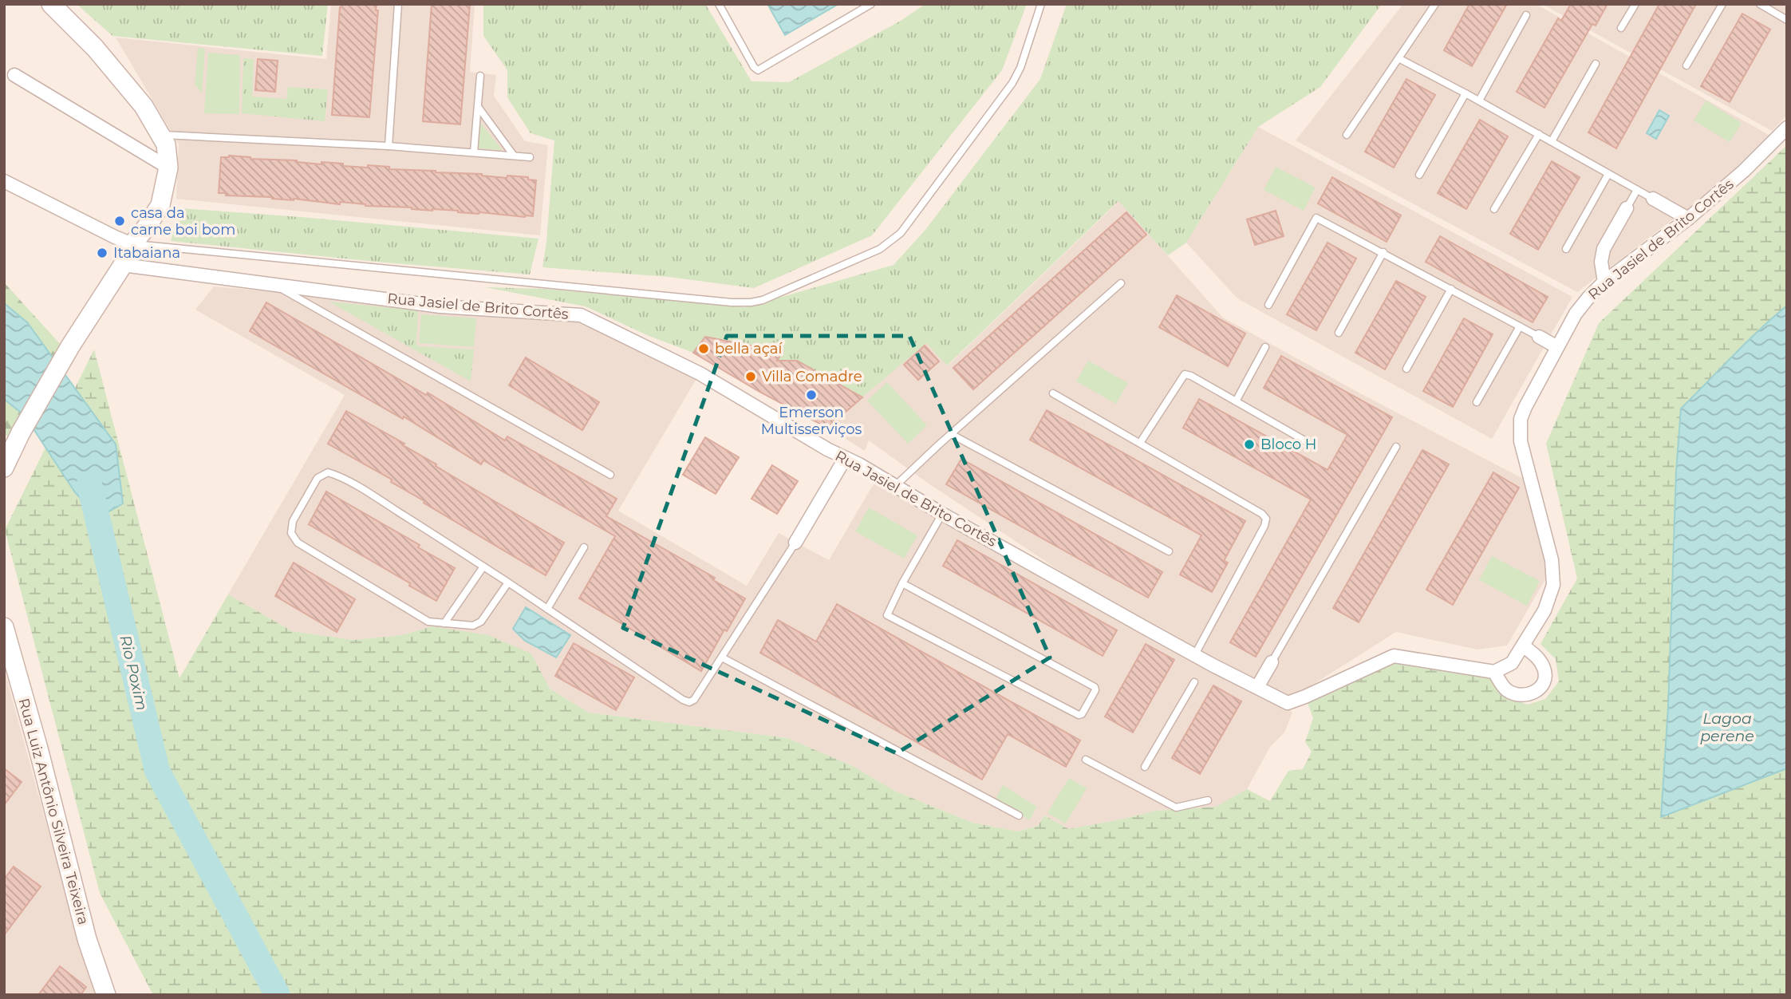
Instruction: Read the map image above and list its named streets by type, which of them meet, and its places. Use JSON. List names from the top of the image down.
{
  "streets": {
    "street": ["Rua Jasiel de Brito Cortês", "Rua Luiz Antônio Silveira Teixeira"]
  },
  "water": ["Rio Poxim", "Lagoa perene"],
  "places": [
    "casa da carne boi bom",
    "Itabaiana",
    "bella açaí",
    "Villa Comadre",
    "Emerson Multisserviços",
    "Bloco H"
  ]
}
